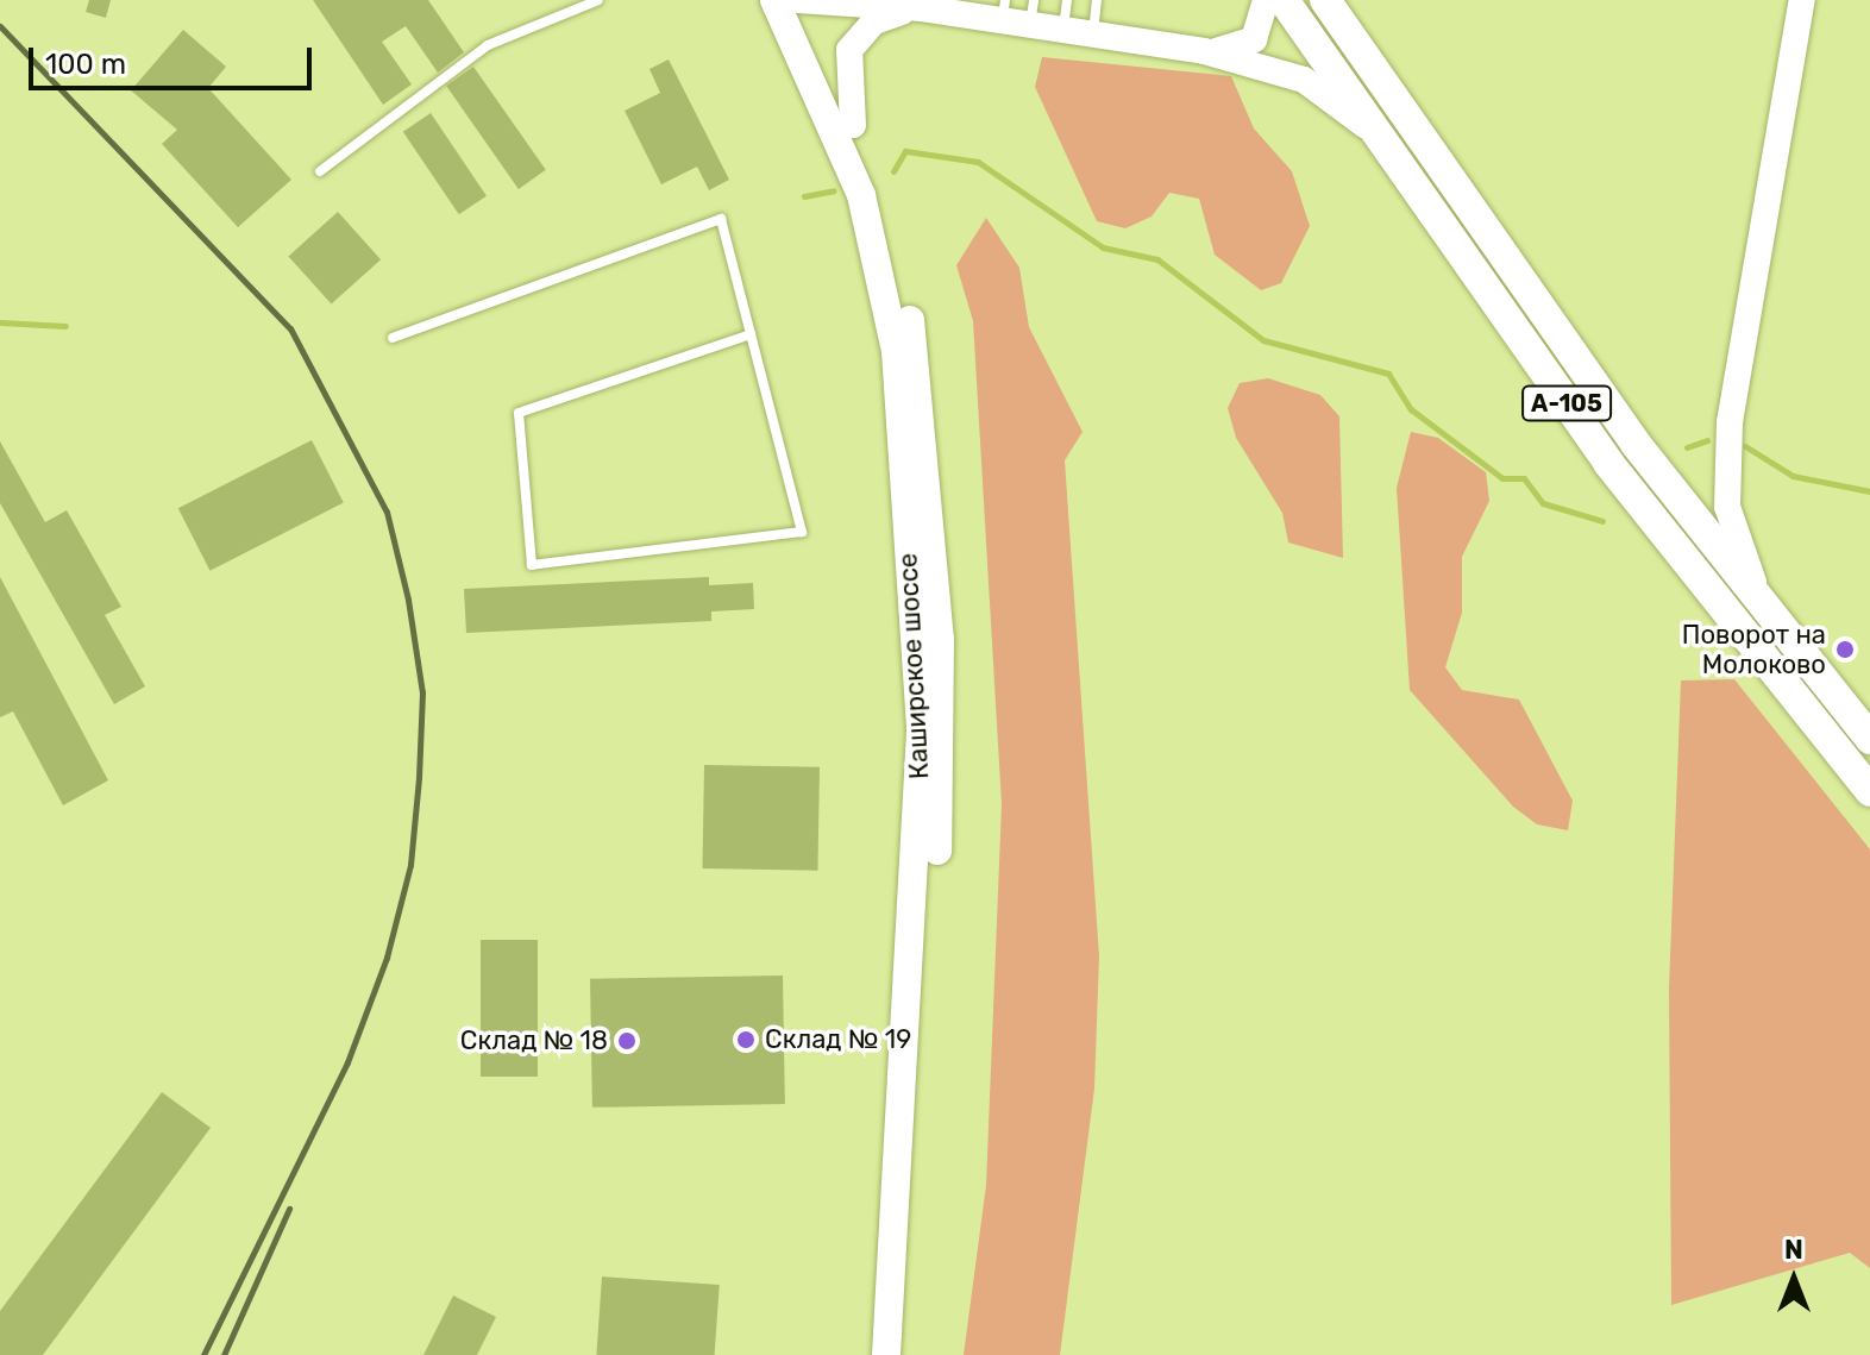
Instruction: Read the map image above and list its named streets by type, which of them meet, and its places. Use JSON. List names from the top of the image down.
{
  "streets": {
    "highway": ["А-105"],
    "main road": ["Каширское шоссе"]
  },
  "places": ["Поворот на Молоково", "Склад № 19", "Склад № 18"],
  "scale_bar": "100 m",
  "north": "top"
}
